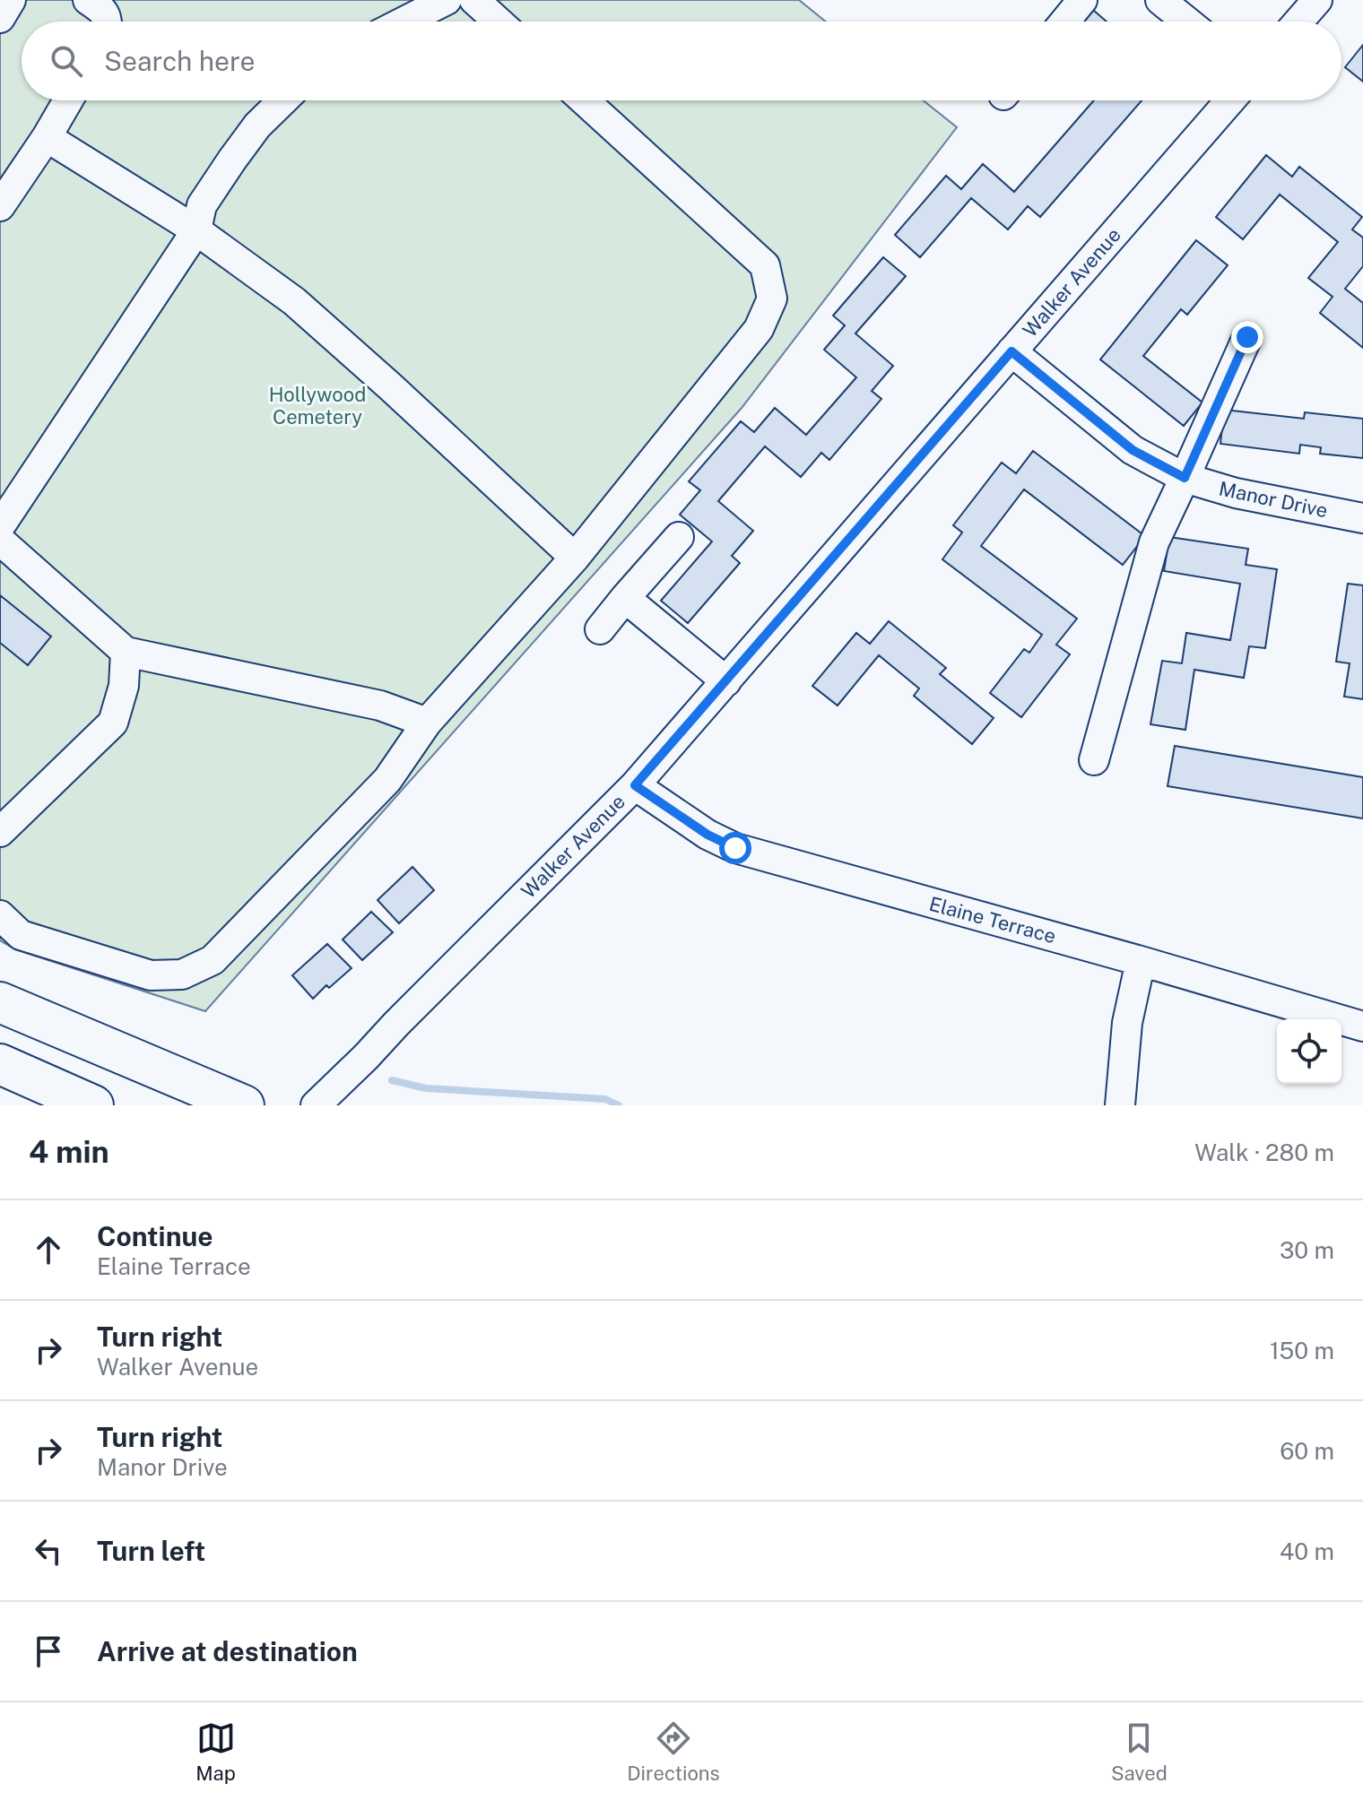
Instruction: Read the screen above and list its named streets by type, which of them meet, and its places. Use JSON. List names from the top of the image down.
{
  "streets": {
    "street": ["Walker Avenue", "Manor Drive", "Elaine Terrace"]
  },
  "crossings": [
    ["Walker Avenue", "Manor Drive"],
    ["Walker Avenue", "Elaine Terrace"]
  ],
  "parks": ["Hollywood Cemetery"],
  "page": {
    "search": "Search here",
    "heading": ["4 min", "Walk · 280 m"],
    "list": [
      ["Continue", "Elaine Terrace", "30 m"],
      ["Turn right", "Walker Avenue", "150 m"],
      ["Turn right", "Manor Drive", "60 m"],
      ["Turn left", "40 m"],
      "Arrive at destination"
    ],
    "nav": ["Map", "Directions", "Saved"]
  }
}
